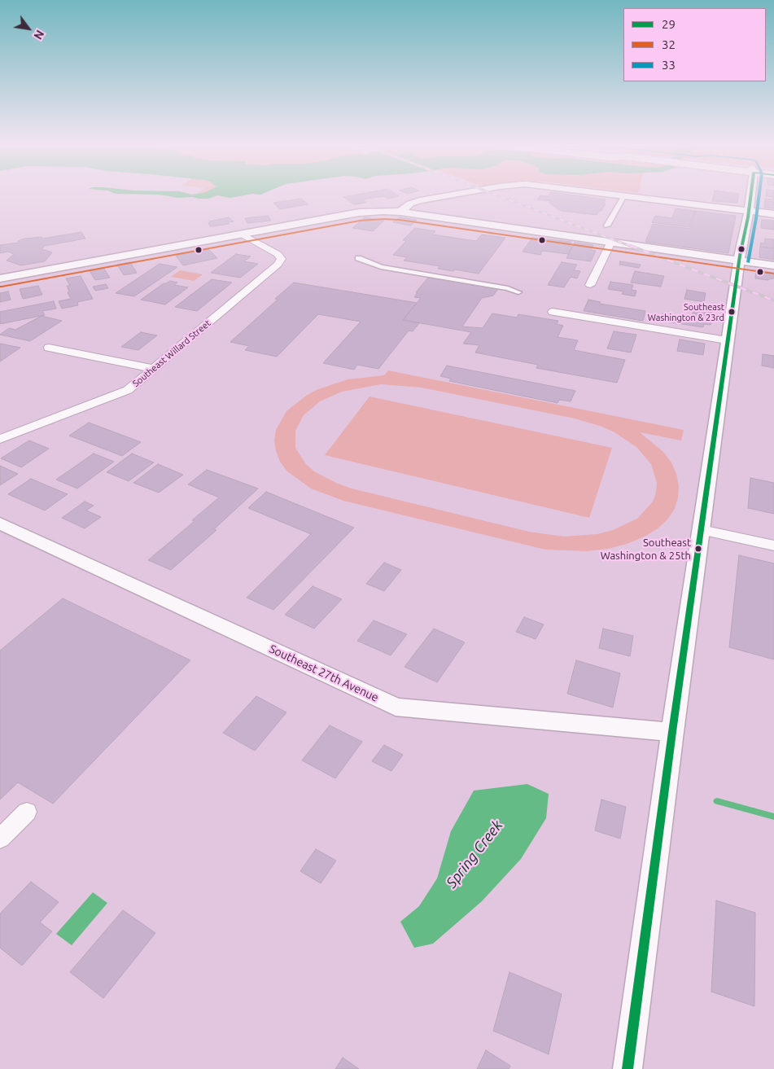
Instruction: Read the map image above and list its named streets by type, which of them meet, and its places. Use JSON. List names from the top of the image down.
{
  "streets": {
    "street": ["Southeast Willard Street", "Southeast 27th Avenue"]
  },
  "water": ["Spring Creek"],
  "places": ["Southeast Washington & 23rd", "Southeast Washington & 25th"],
  "lines": ["transit line 29", "transit line 33", "transit line 32"],
  "legend": ["29", "32", "33"],
  "north": "bottom right"
}
